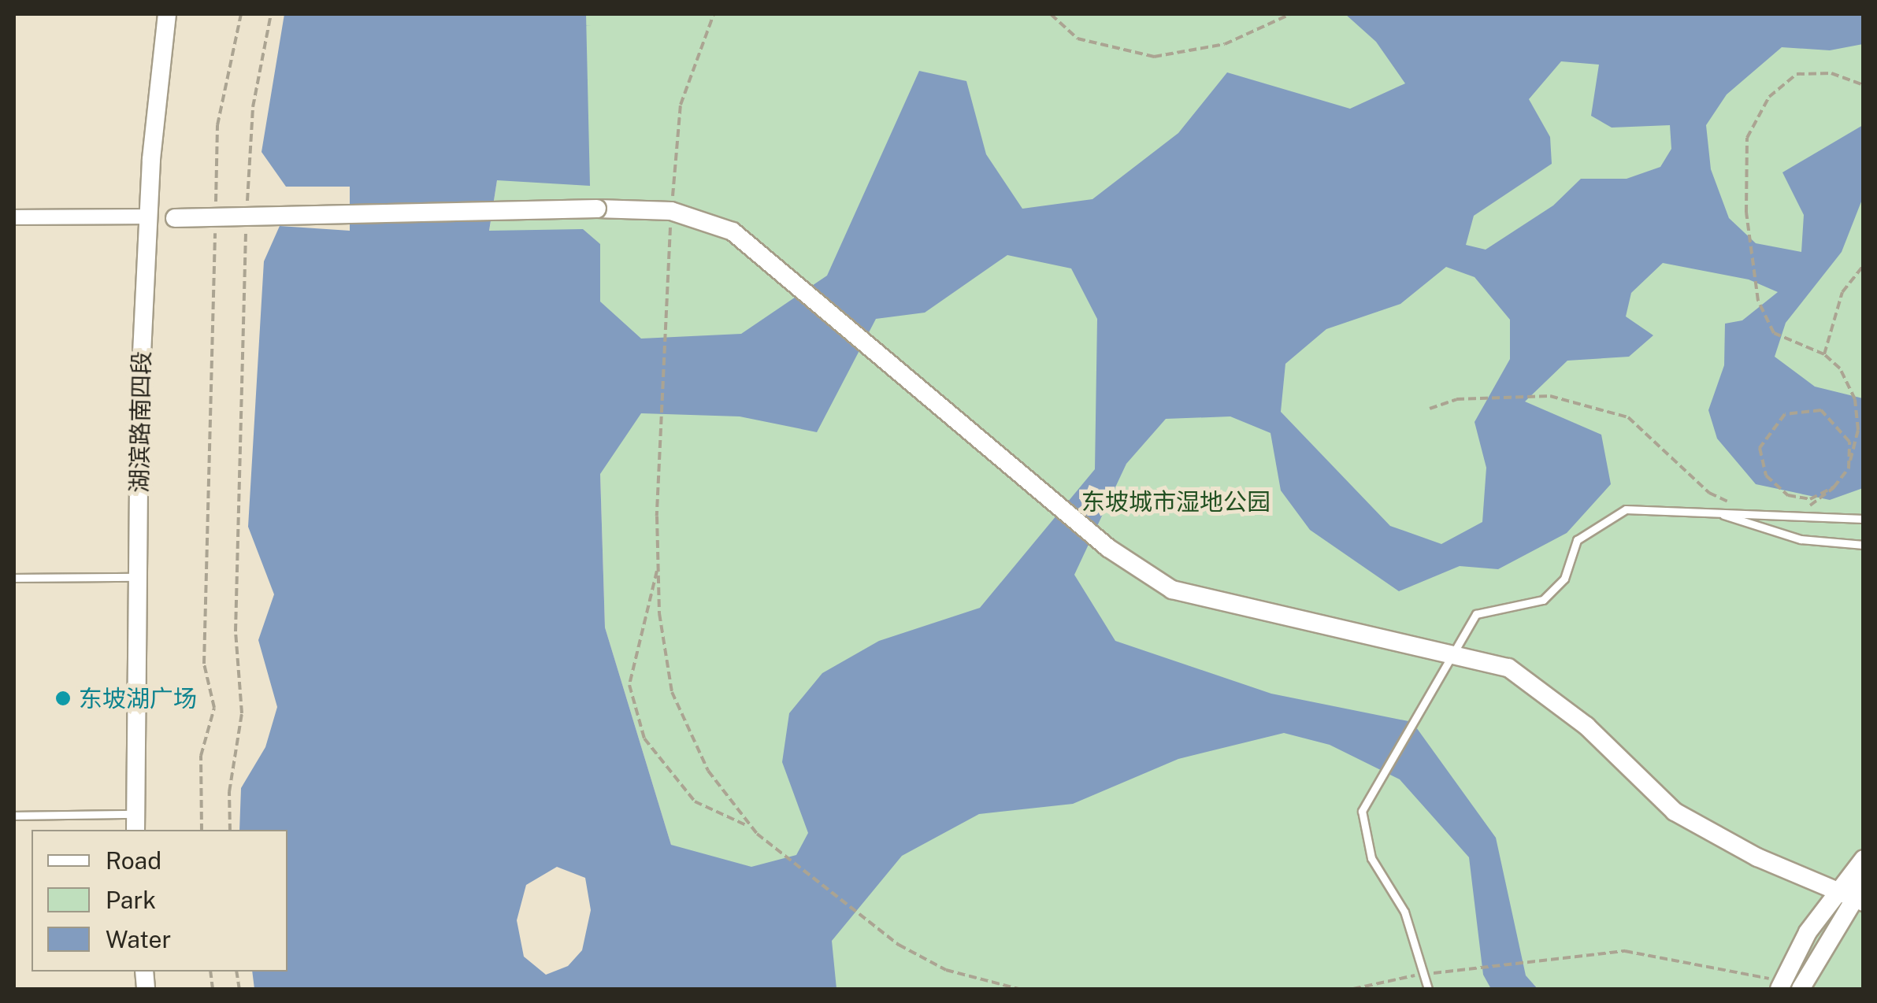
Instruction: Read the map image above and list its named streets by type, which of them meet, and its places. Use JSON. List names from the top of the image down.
{
  "streets": {
    "street": ["湖滨路南四段"]
  },
  "parks": ["东坡城市湿地公园"],
  "places": ["东坡湖广场"],
  "legend": ["Road", "Park", "Water"]
}
